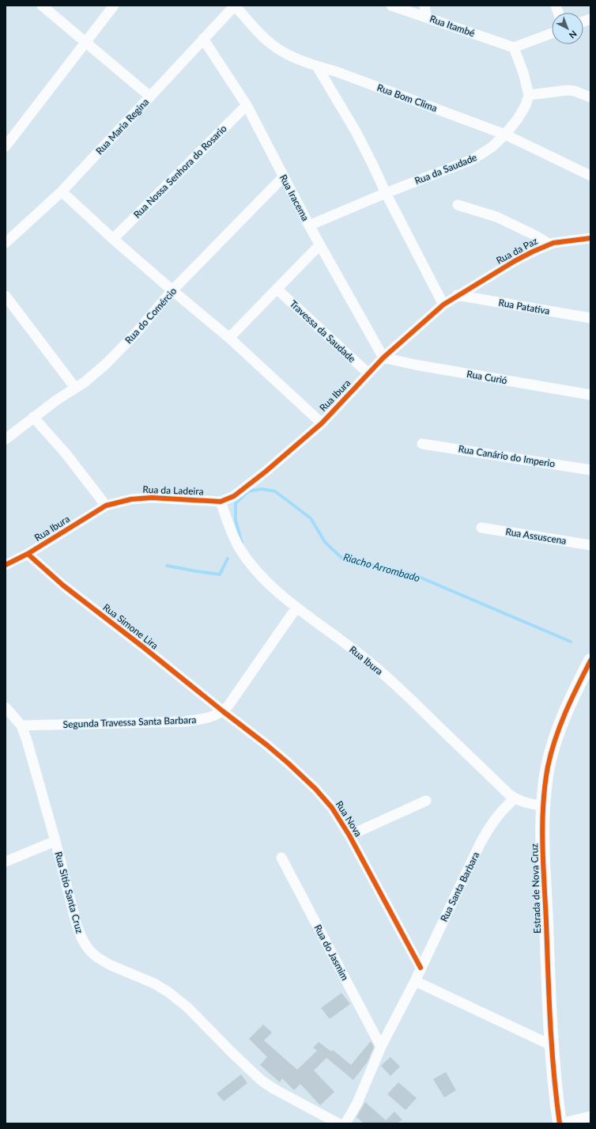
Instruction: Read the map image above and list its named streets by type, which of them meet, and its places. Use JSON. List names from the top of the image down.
{
  "streets": {
    "main road": ["Estrada de Nova Cruz"],
    "street": [
      "Rua Itambé",
      "Rua Bom Clima",
      "Rua Maria Regina",
      "Rua da Saudade",
      "Rua Nossa Senhora do Rosario",
      "Rua Iracema",
      "Rua da Paz",
      "Rua Patativa",
      "Rua do Comércio",
      "Travessa da Saudade",
      "Rua Curió",
      "Rua Ibura",
      "Rua Canário do Imperio",
      "Rua da Ladeira",
      "Rua Assuscena",
      "Rua Simone Lira",
      "Segunda Travessa Santa Barbara",
      "Rua Nova",
      "Rua Santa Barbara",
      "Rua Sitio Santa Cruz",
      "Rua do Jasmim"
    ]
  },
  "crossings": [
    ["Rua Bom Clima", "Rua Maria Regina"],
    ["Rua Bom Clima", "Rua da Saudade"],
    ["Rua Maria Regina", "Rua Iracema"],
    ["Rua da Saudade", "Rua Iracema"],
    ["Rua Nossa Senhora do Rosario", "Rua Iracema"],
    ["Rua Iracema", "Rua do Comércio"],
    ["Rua Iracema", "Rua Curió"],
    ["Rua Iracema", "Rua Ibura"],
    ["Rua da Paz", "Rua Patativa"],
    ["Rua da Paz", "Rua Ibura"],
    ["Rua Patativa", "Rua Ibura"],
    ["Travessa da Saudade", "Rua Ibura"],
    ["Rua Curió", "Rua Ibura"],
    ["Rua Ibura", "Rua da Ladeira"],
    ["Rua Ibura", "Rua Simone Lira"],
    ["Rua Ibura", "Rua Santa Barbara"],
    ["Rua Ibura", "Estrada de Nova Cruz"],
    ["Rua Simone Lira", "Segunda Travessa Santa Barbara"],
    ["Rua Simone Lira", "Rua Nova"],
    ["Segunda Travessa Santa Barbara", "Rua Nova"],
    ["Segunda Travessa Santa Barbara", "Rua Sitio Santa Cruz"],
    ["Rua Nova", "Rua Santa Barbara"],
    ["Rua Santa Barbara", "Rua do Jasmim"]
  ],
  "water": ["Riacho Arrombado"],
  "north": "bottom right"
}
